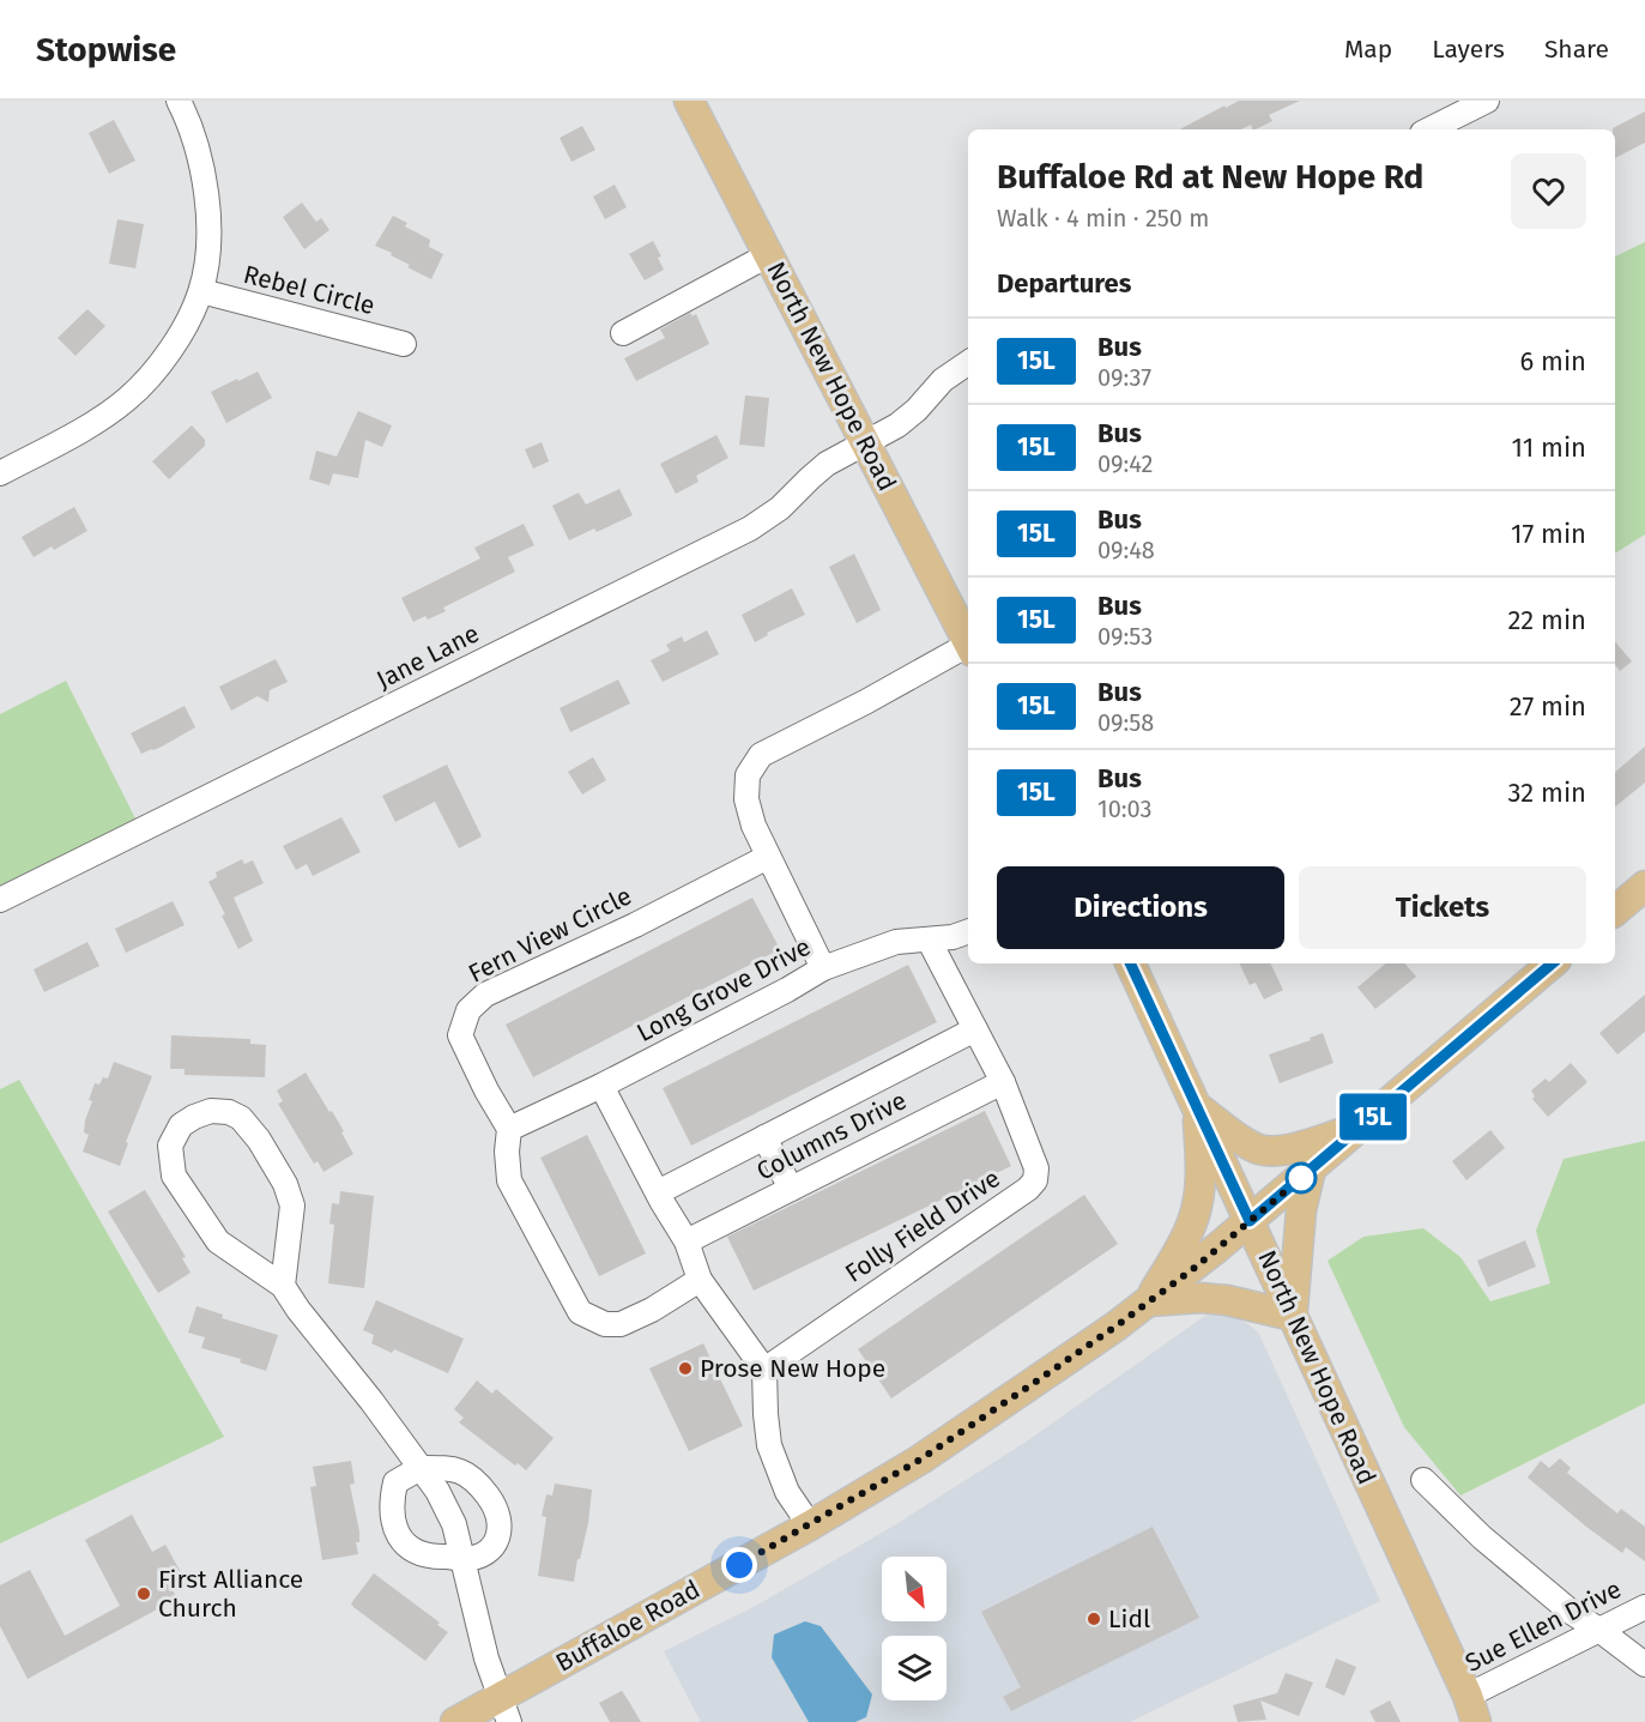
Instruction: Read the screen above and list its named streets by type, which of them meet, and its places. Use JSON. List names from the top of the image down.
{
  "streets": {
    "main road": ["North New Hope Road", "Buffaloe Road"],
    "street": [
      "Rebel Circle",
      "Jane Lane",
      "Fern View Circle",
      "Long Grove Drive",
      "Columns Drive",
      "Folly Field Drive",
      "Sue Ellen Drive"
    ]
  },
  "crossings": [
    ["North New Hope Road", "Jane Lane"],
    ["North New Hope Road", "Buffaloe Road"],
    ["North New Hope Road", "Sue Ellen Drive"],
    ["Fern View Circle", "Long Grove Drive"],
    ["Long Grove Drive", "Folly Field Drive"],
    ["Columns Drive", "Folly Field Drive"]
  ],
  "places": ["Prose New Hope", "First Alliance Church", "Lidl"],
  "lines": ["bus line 15L"],
  "north": "bottom right",
  "page": {
    "header": "Stopwise",
    "nav": ["Map", "Layers", "Share"],
    "on_map": "15L",
    "heading": [
      ["Buffaloe Rd at New Hope Rd", "Walk · 4 min · 250 m"],
      "Departures"
    ],
    "list": [
      {
        "mark": "15L",
        "name": "Bus",
        "note": "09:37",
        "value": "6 min"
      },
      {
        "mark": "15L",
        "name": "Bus",
        "note": "09:42",
        "value": "11 min"
      },
      {
        "mark": "15L",
        "name": "Bus",
        "note": "09:48",
        "value": "17 min"
      },
      {
        "mark": "15L",
        "name": "Bus",
        "note": "09:53",
        "value": "22 min"
      },
      {
        "mark": "15L",
        "name": "Bus",
        "note": "09:58",
        "value": "27 min"
      },
      {
        "mark": "15L",
        "name": "Bus",
        "note": "10:03",
        "value": "32 min"
      }
    ],
    "buttons": ["Directions", "Tickets"]
  }
}
